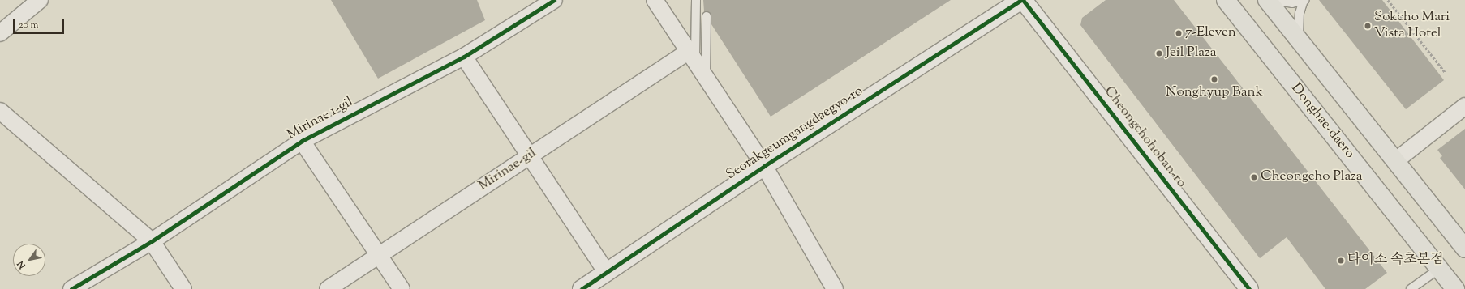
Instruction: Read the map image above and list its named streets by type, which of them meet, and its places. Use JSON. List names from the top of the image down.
{
  "streets": {
    "main road": ["Donghae-daero"],
    "street": [
      "Mirinae 1-gil",
      "Seorakgeumgangdaegyo-ro",
      "Cheongchohoban-ro",
      "Mirinae-gil"
    ]
  },
  "crossings": [
    ["Seorakgeumgangdaegyo-ro", "Cheongchohoban-ro"]
  ],
  "places": [
    "Sokcho Mari Vista Hotel",
    "7-Eleven",
    "Jeil Plaza",
    "Nonghyup Bank",
    "Cheongcho Plaza",
    "다이소 속초본점"
  ],
  "scale_bar": "20 m",
  "north": "bottom left"
}
